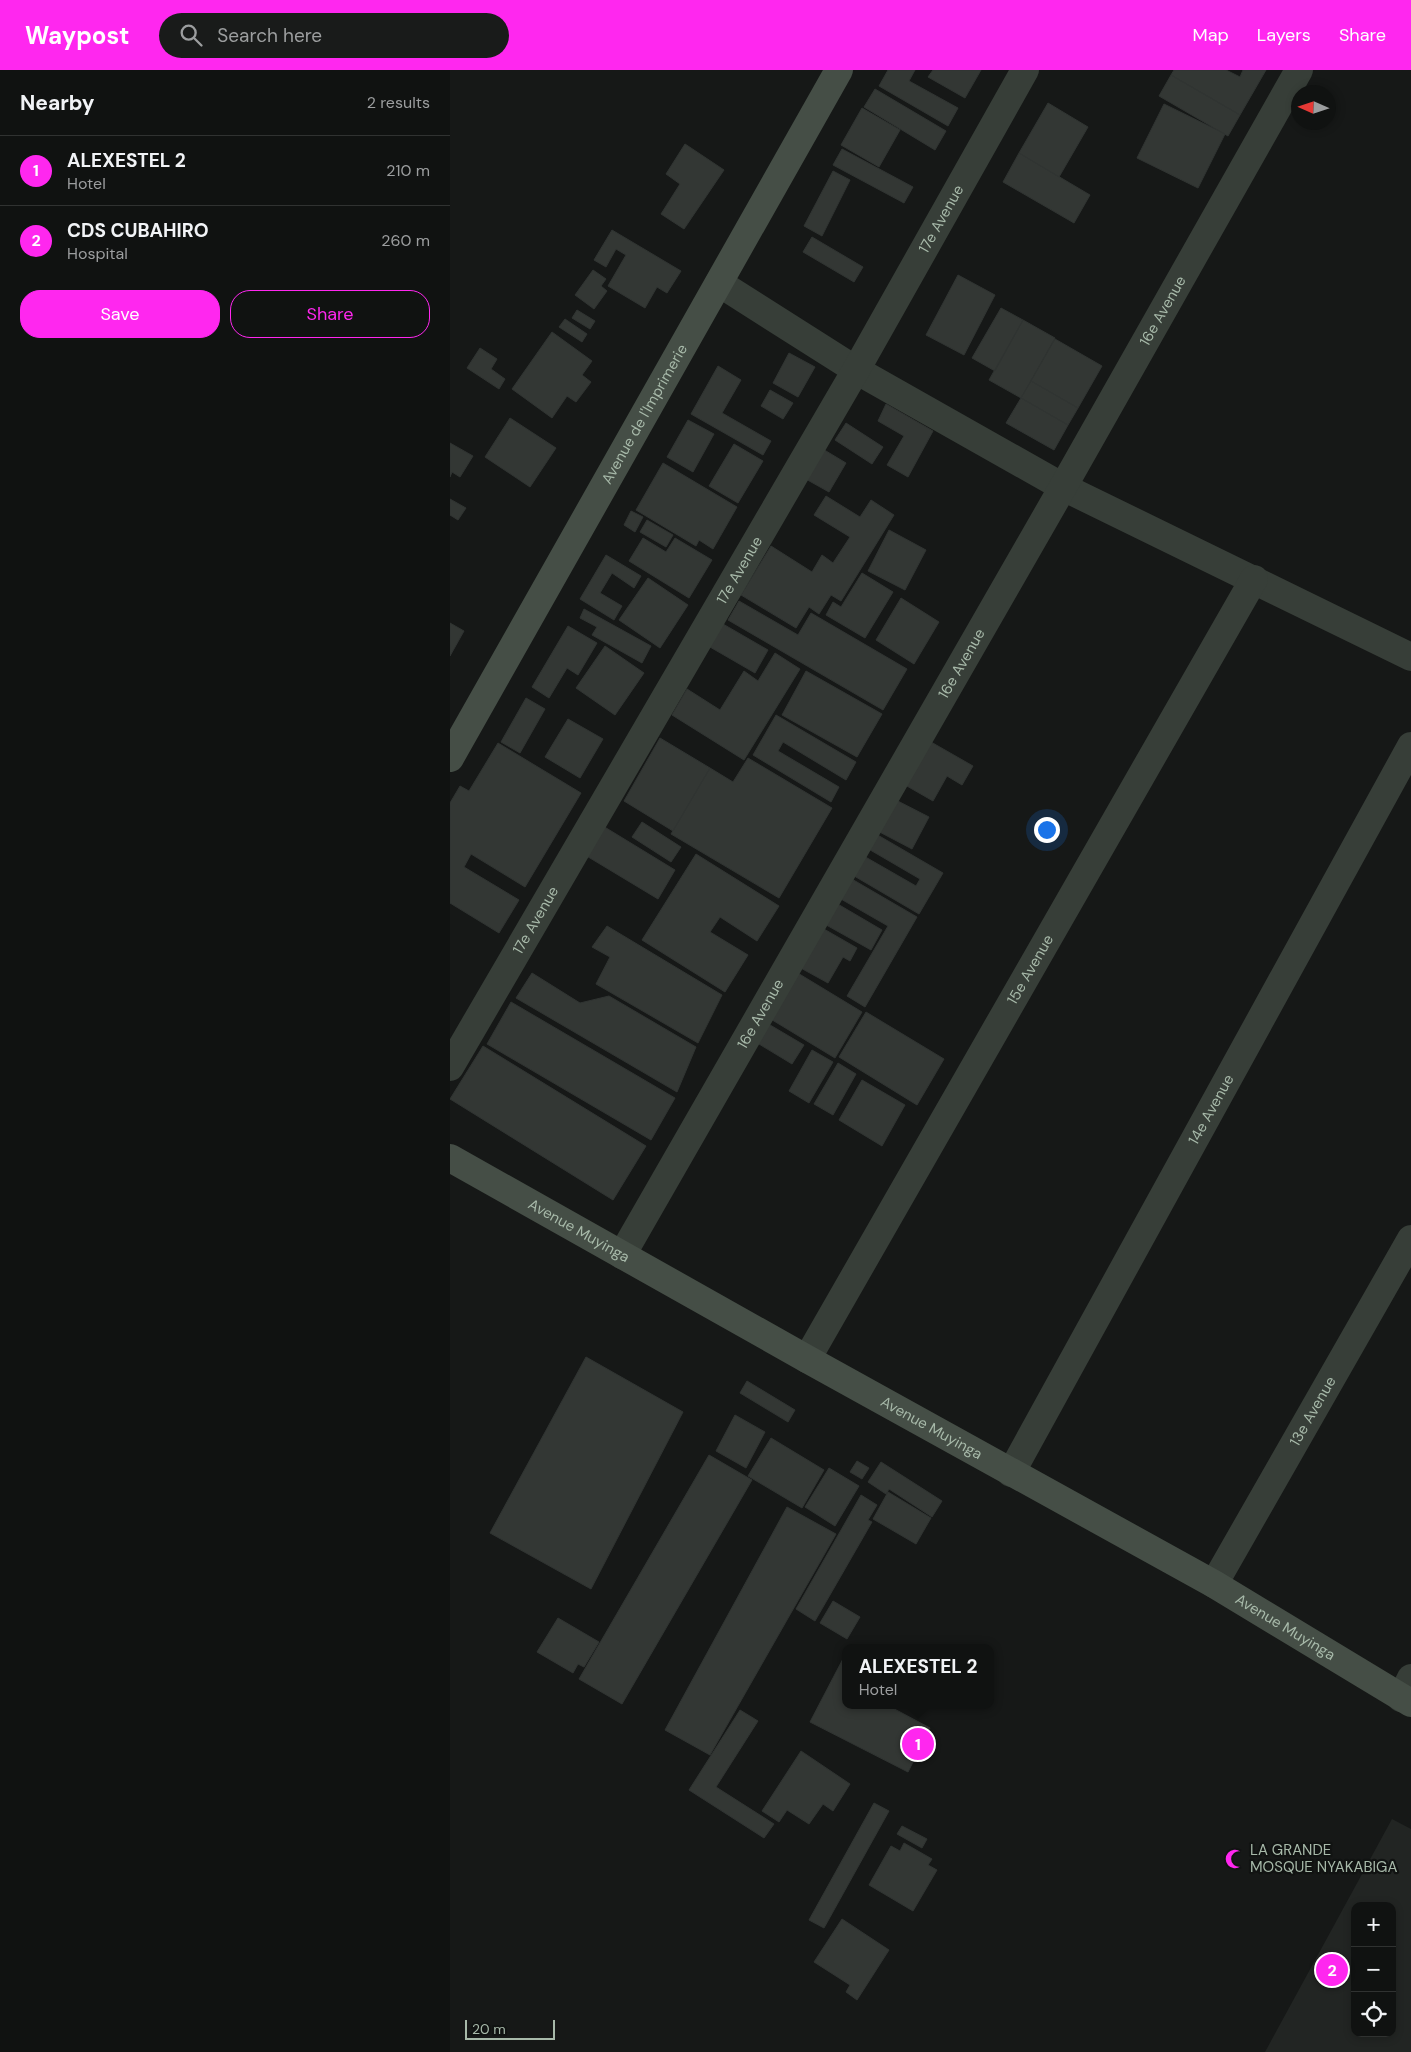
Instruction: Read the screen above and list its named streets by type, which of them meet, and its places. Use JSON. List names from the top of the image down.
{
  "streets": {
    "street": [
      "17e Avenue",
      "16e Avenue",
      "Avenue de l'Imprimerie",
      "15e Avenue",
      "14e Avenue",
      "Avenue Muyinga",
      "13e Avenue"
    ]
  },
  "crossings": [
    ["16e Avenue", "Avenue Muyinga"],
    ["15e Avenue", "Avenue Muyinga"],
    ["14e Avenue", "Avenue Muyinga"],
    ["Avenue Muyinga", "13e Avenue"]
  ],
  "places": {
    "mosque": ["LA GRANDE MOSQUE NYAKABIGA"]
  },
  "scale_bar": "20 m",
  "north": "left",
  "page": {
    "header": "Waypost",
    "search": "Search here",
    "nav": ["Map", "Layers", "Share"],
    "heading": ["Nearby", "2 results"],
    "list": [
      {
        "mark": "1",
        "name": "ALEXESTEL 2",
        "note": "Hotel",
        "value": "210 m"
      },
      {
        "mark": "2",
        "name": "CDS CUBAHIRO",
        "note": "Hospital",
        "value": "260 m"
      }
    ],
    "buttons": ["Save", "Share"],
    "popup": ["ALEXESTEL 2", "Hotel"],
    "pins": ["1", "2"],
    "map_buttons": ["+", "−"],
    "scale": "20 m"
  }
}
